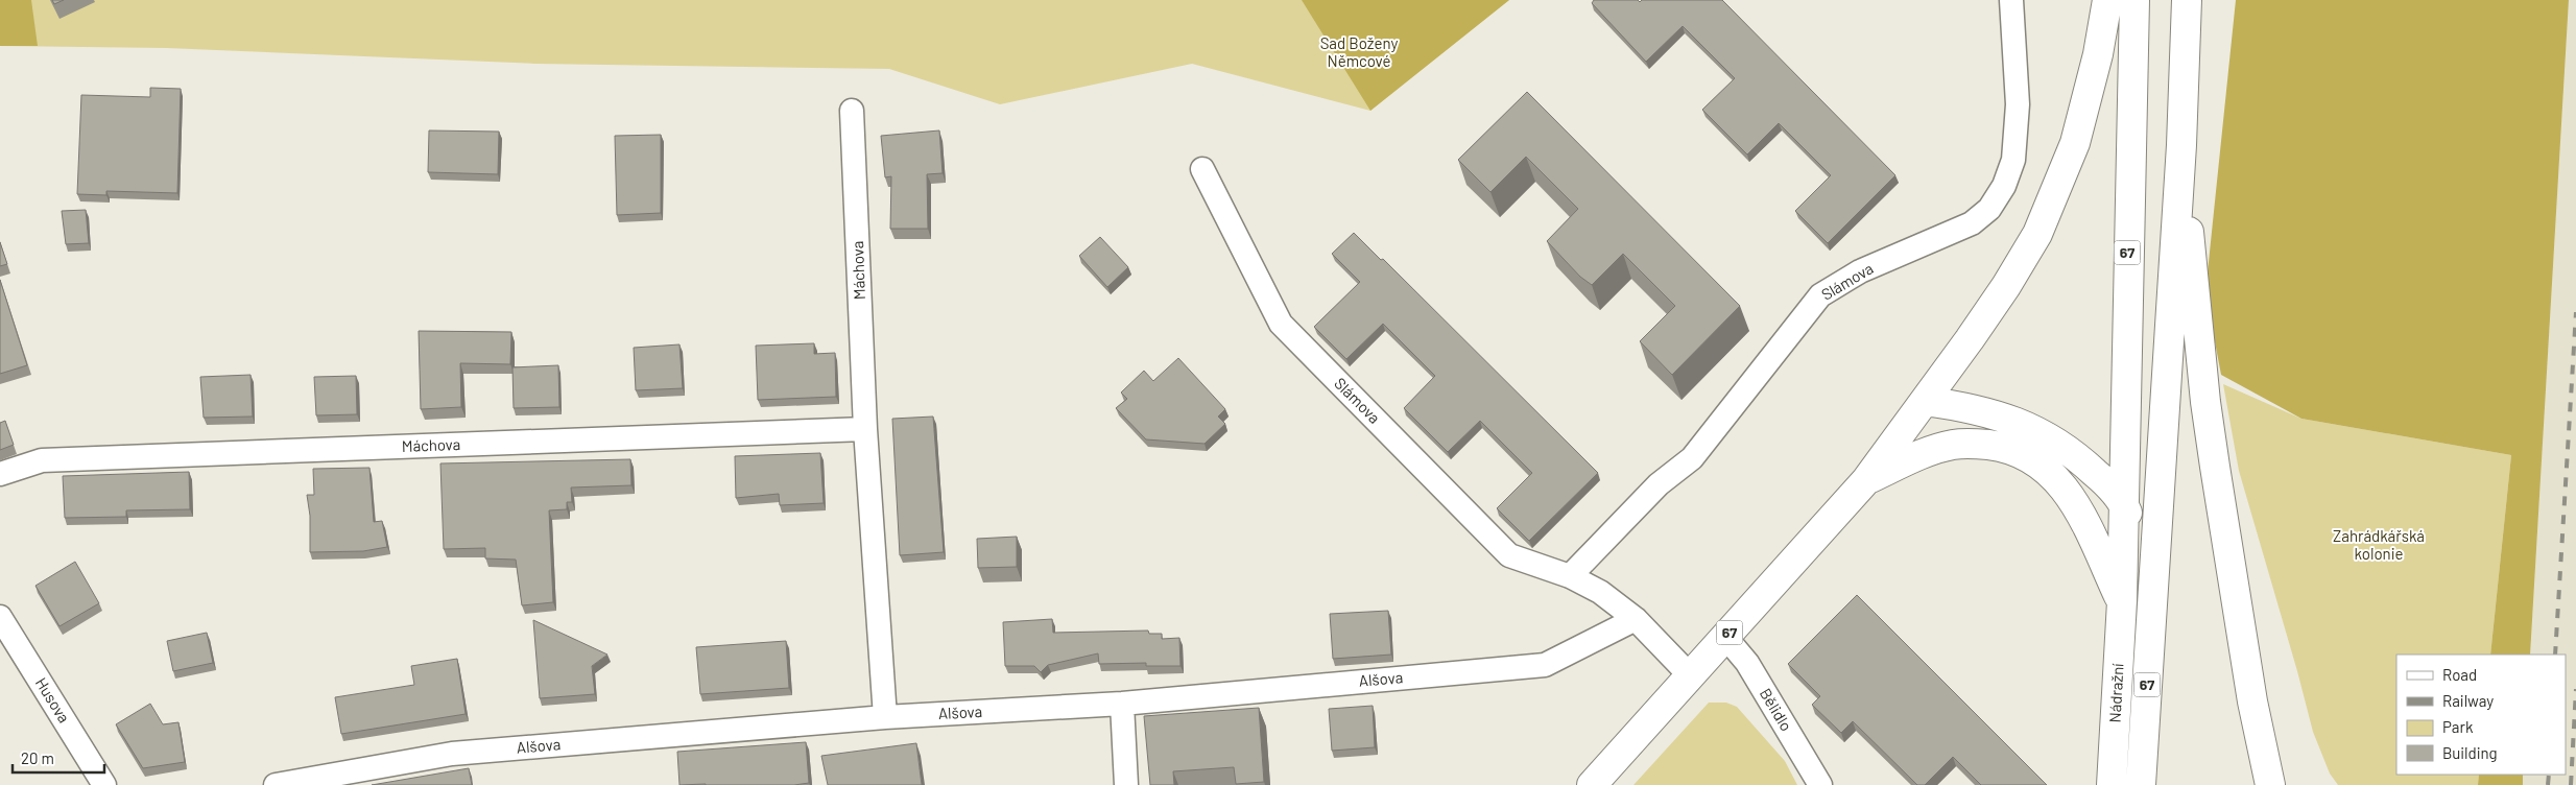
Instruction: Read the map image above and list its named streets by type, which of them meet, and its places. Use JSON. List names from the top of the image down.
{
  "streets": {
    "main road": ["67", "Nádražní"],
    "street": [
      "Máchova",
      "Slámova",
      "Alšova",
      "Husova",
      "Bělidlo"
    ]
  },
  "crossings": [
    ["67", "Slámova"],
    ["67", "Nádražní"],
    ["67", "Bělidlo"],
    ["Máchova", "Alšova"],
    ["Slámova", "Alšova"]
  ],
  "parks": ["Sad Boženy Němcové", "Zahrádkářská kolonie"],
  "legend": [
    "Road",
    "Railway",
    "Park",
    "Building"
  ],
  "scale_bar": "20 m"
}
